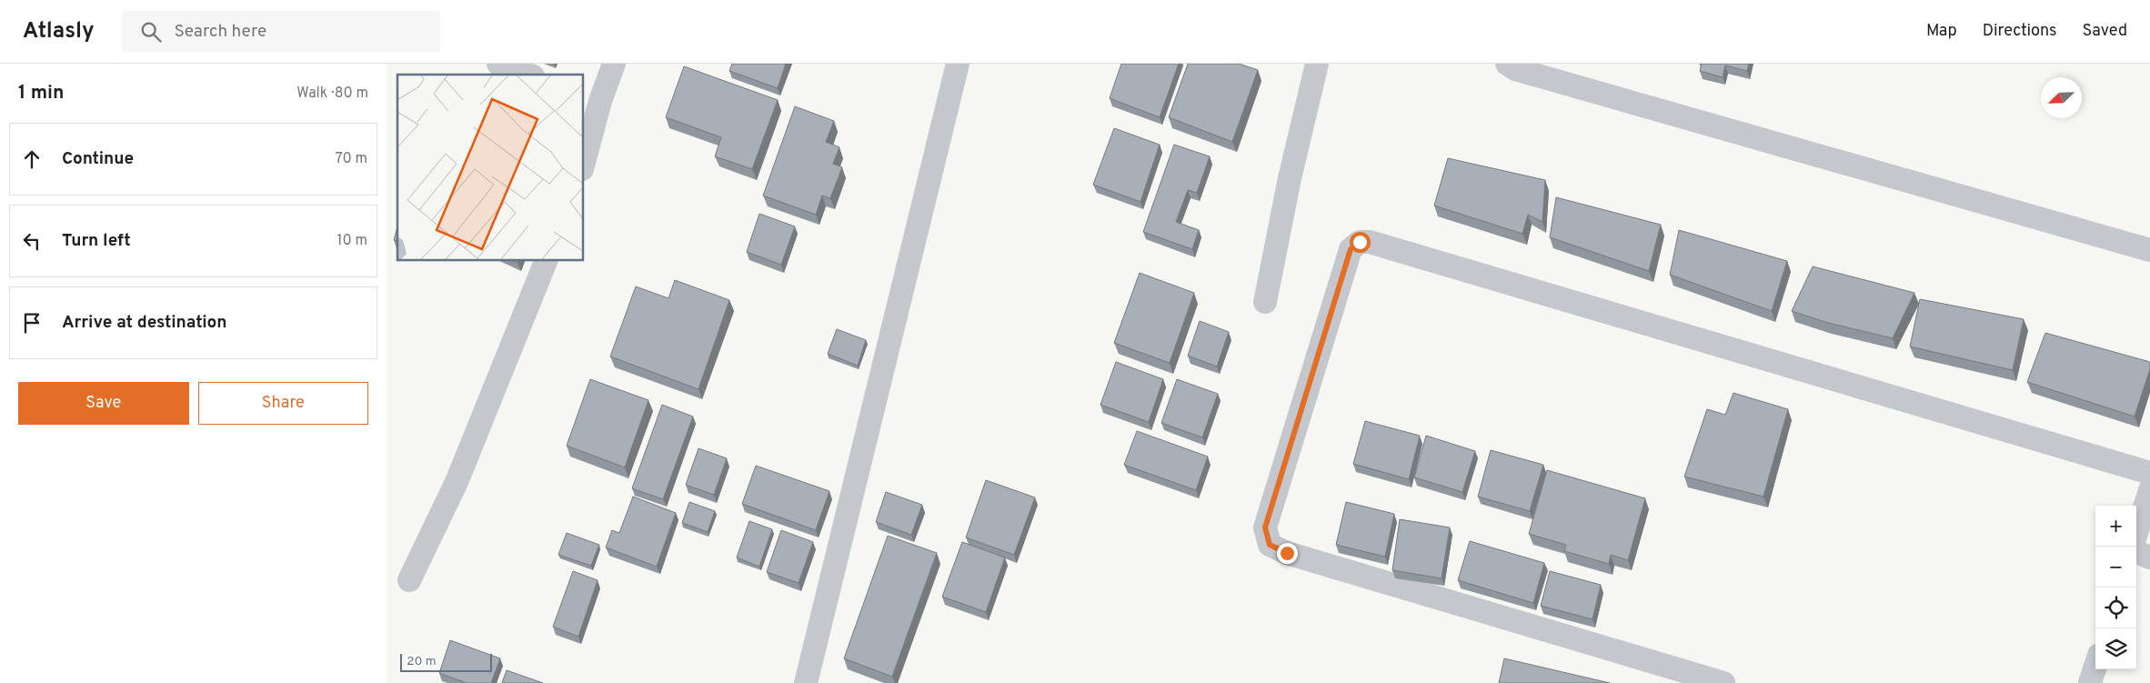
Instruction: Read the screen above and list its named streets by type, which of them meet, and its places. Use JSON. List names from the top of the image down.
{
  "scale_bar": "20 m",
  "north": "bottom left",
  "page": {
    "header": "Atlasly",
    "search": "Search here",
    "nav": ["Map", "Directions", "Saved"],
    "heading": ["1 min", "Walk · 80 m"],
    "list": [
      ["Continue", "70 m"],
      ["Turn left", "10 m"],
      "Arrive at destination"
    ],
    "buttons": ["Save", "Share"],
    "map_buttons": ["+", "−"],
    "scale": "20 m"
  }
}
